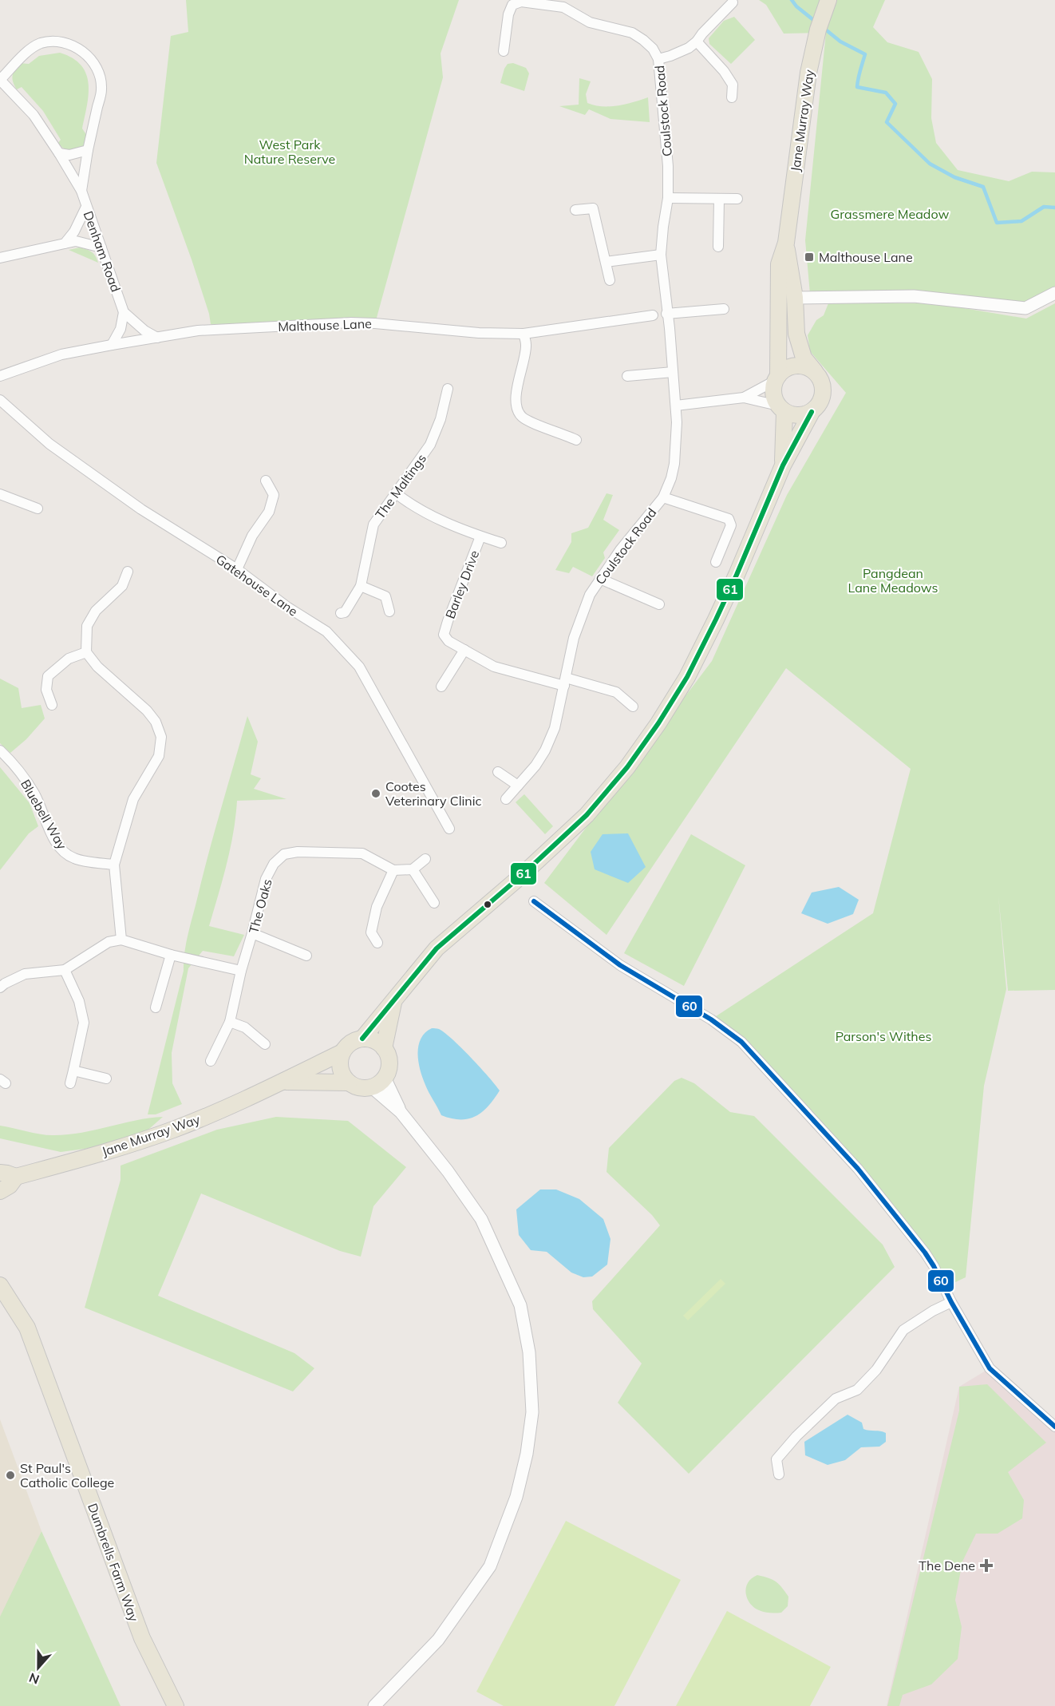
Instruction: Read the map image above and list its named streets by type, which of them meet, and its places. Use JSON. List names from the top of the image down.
{
  "streets": {
    "main road": ["Jane Murray Way", "Dumbrells Farm Way"],
    "street": [
      "Coulstock Road",
      "Denham Road",
      "Malthouse Lane",
      "The Maltings",
      "Barley Drive",
      "Gatehouse Lane",
      "Bluebell Way",
      "The Oaks"
    ]
  },
  "crossings": [
    ["Coulstock Road", "Barley Drive"],
    ["Denham Road", "Malthouse Lane"],
    ["The Maltings", "Barley Drive"]
  ],
  "parks": [
    "West Park Nature Reserve",
    "Grassmere Meadow",
    "Pangdean Lane Meadows",
    "Parson's Withes"
  ],
  "places": {
    "transit": ["Malthouse Lane"],
    "other": ["Cootes Veterinary Clinic", "St Paul's Catholic College"],
    "health": ["The Dene"]
  },
  "lines": ["transit line 61", "transit line 60"],
  "north": "bottom"
}
